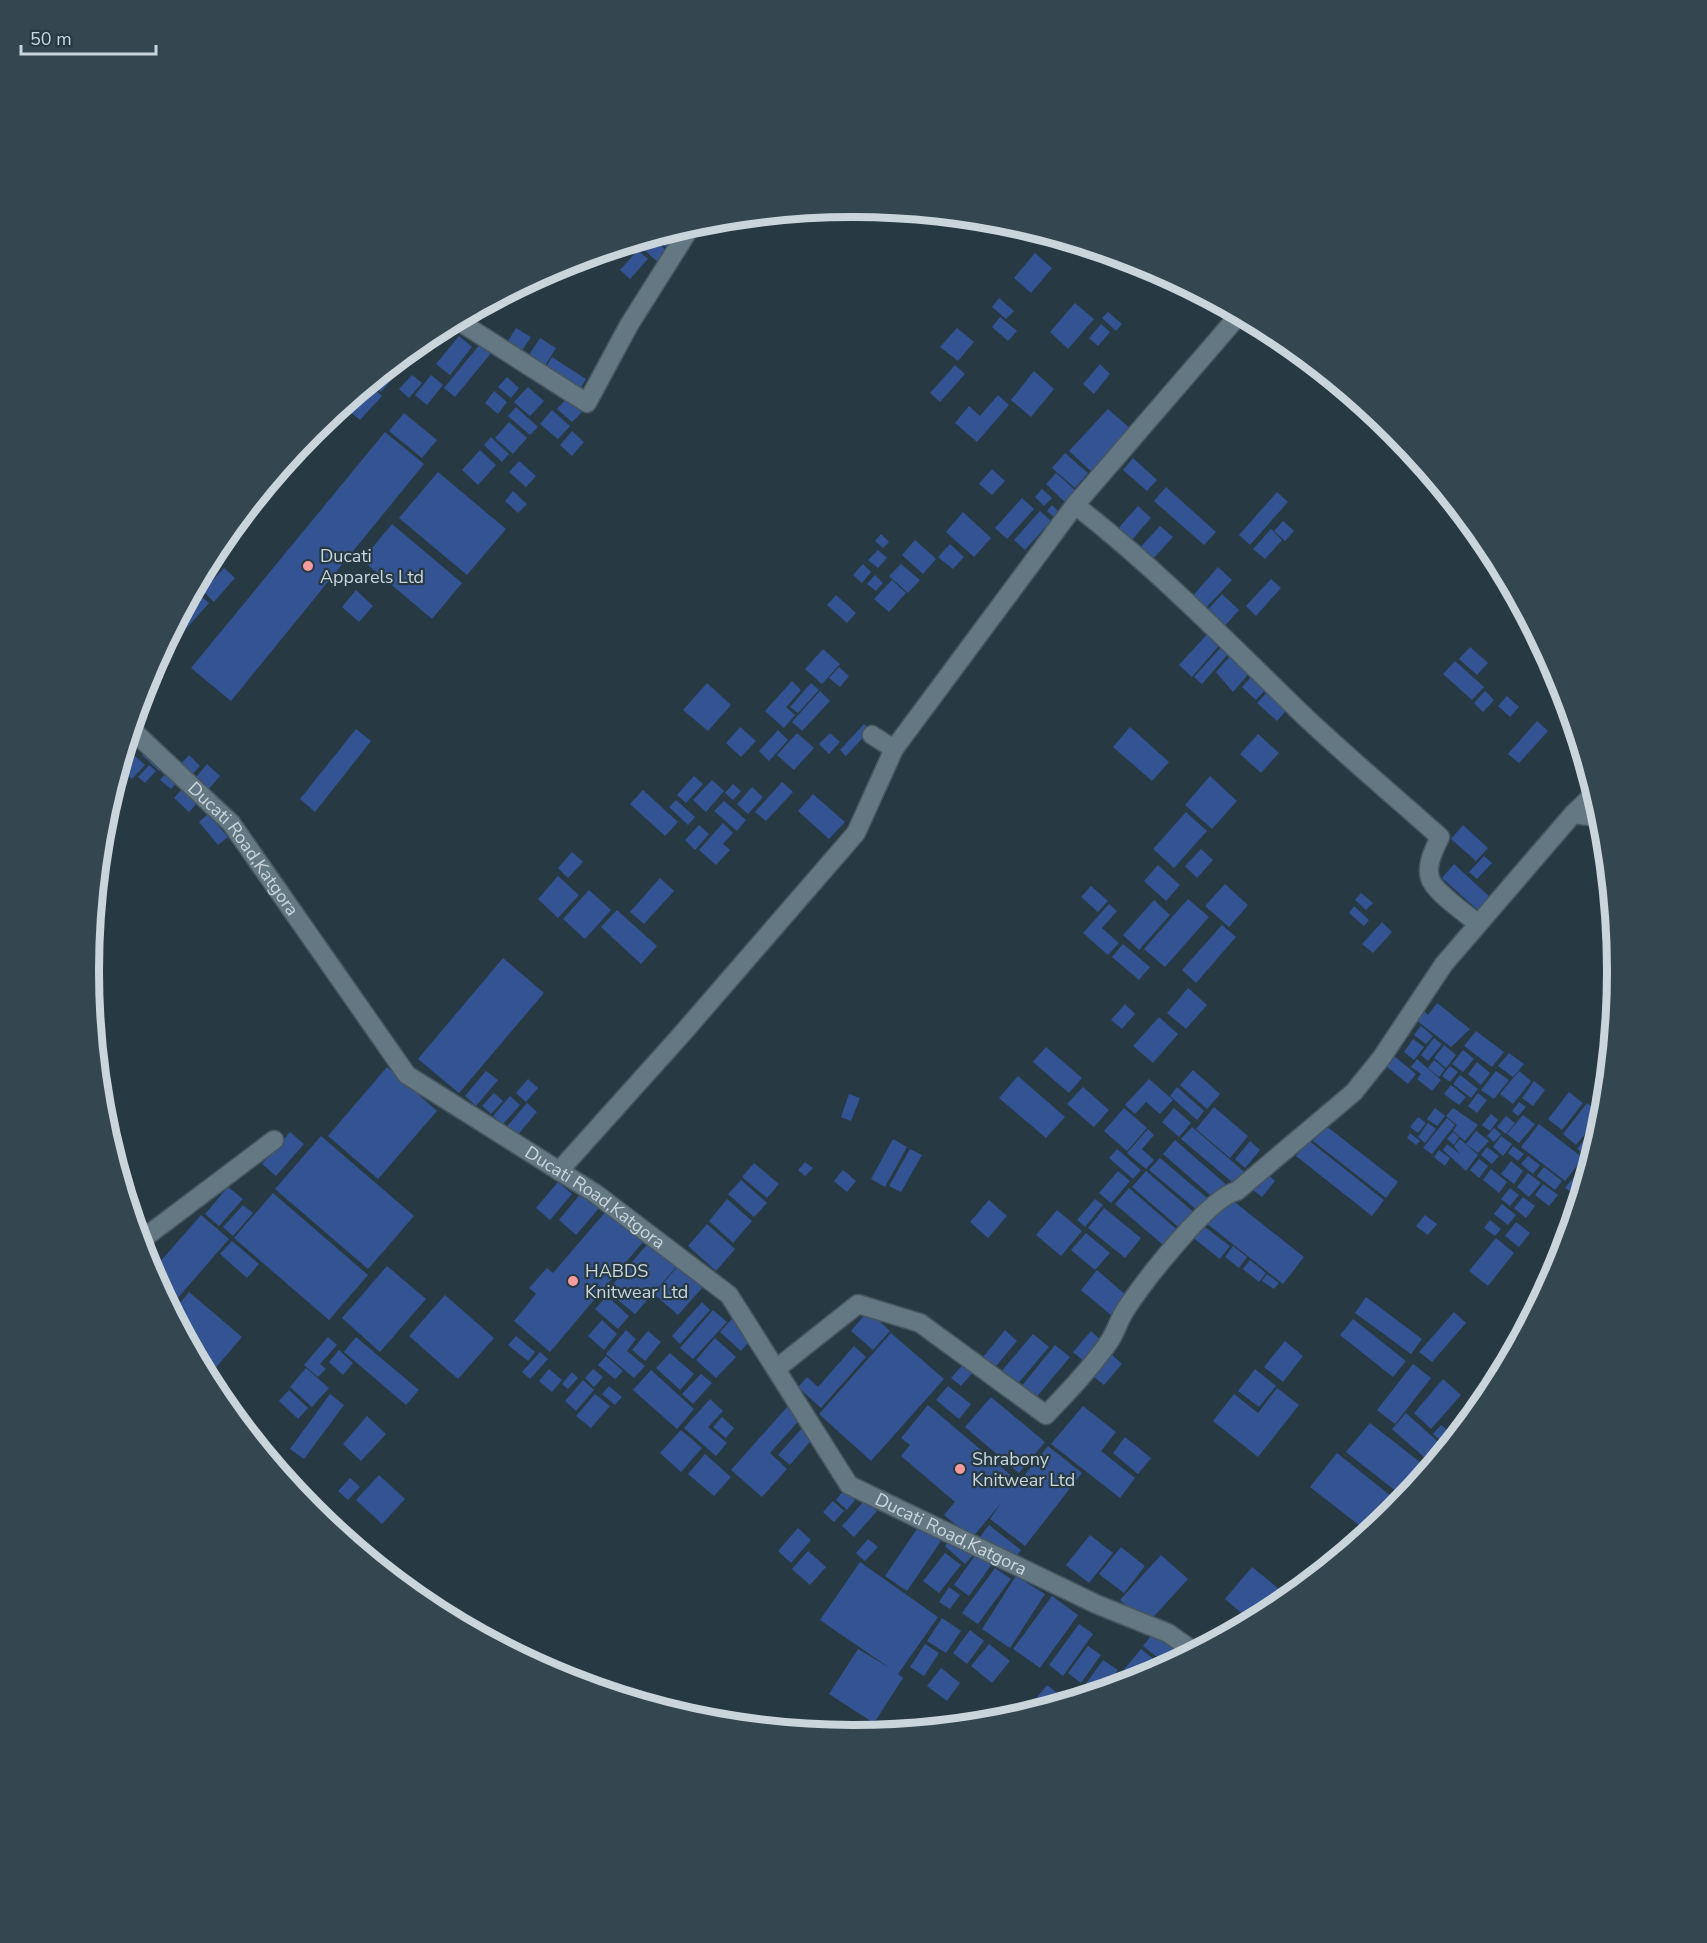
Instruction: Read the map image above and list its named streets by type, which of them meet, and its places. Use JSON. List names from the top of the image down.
{
  "streets": {
    "street": ["Ducati Road,Katgora"]
  },
  "places": ["Ducati Apparels Ltd", "HABDS Knitwear Ltd", "Shrabony Knitwear Ltd"],
  "scale_bar": "50 m"
}
